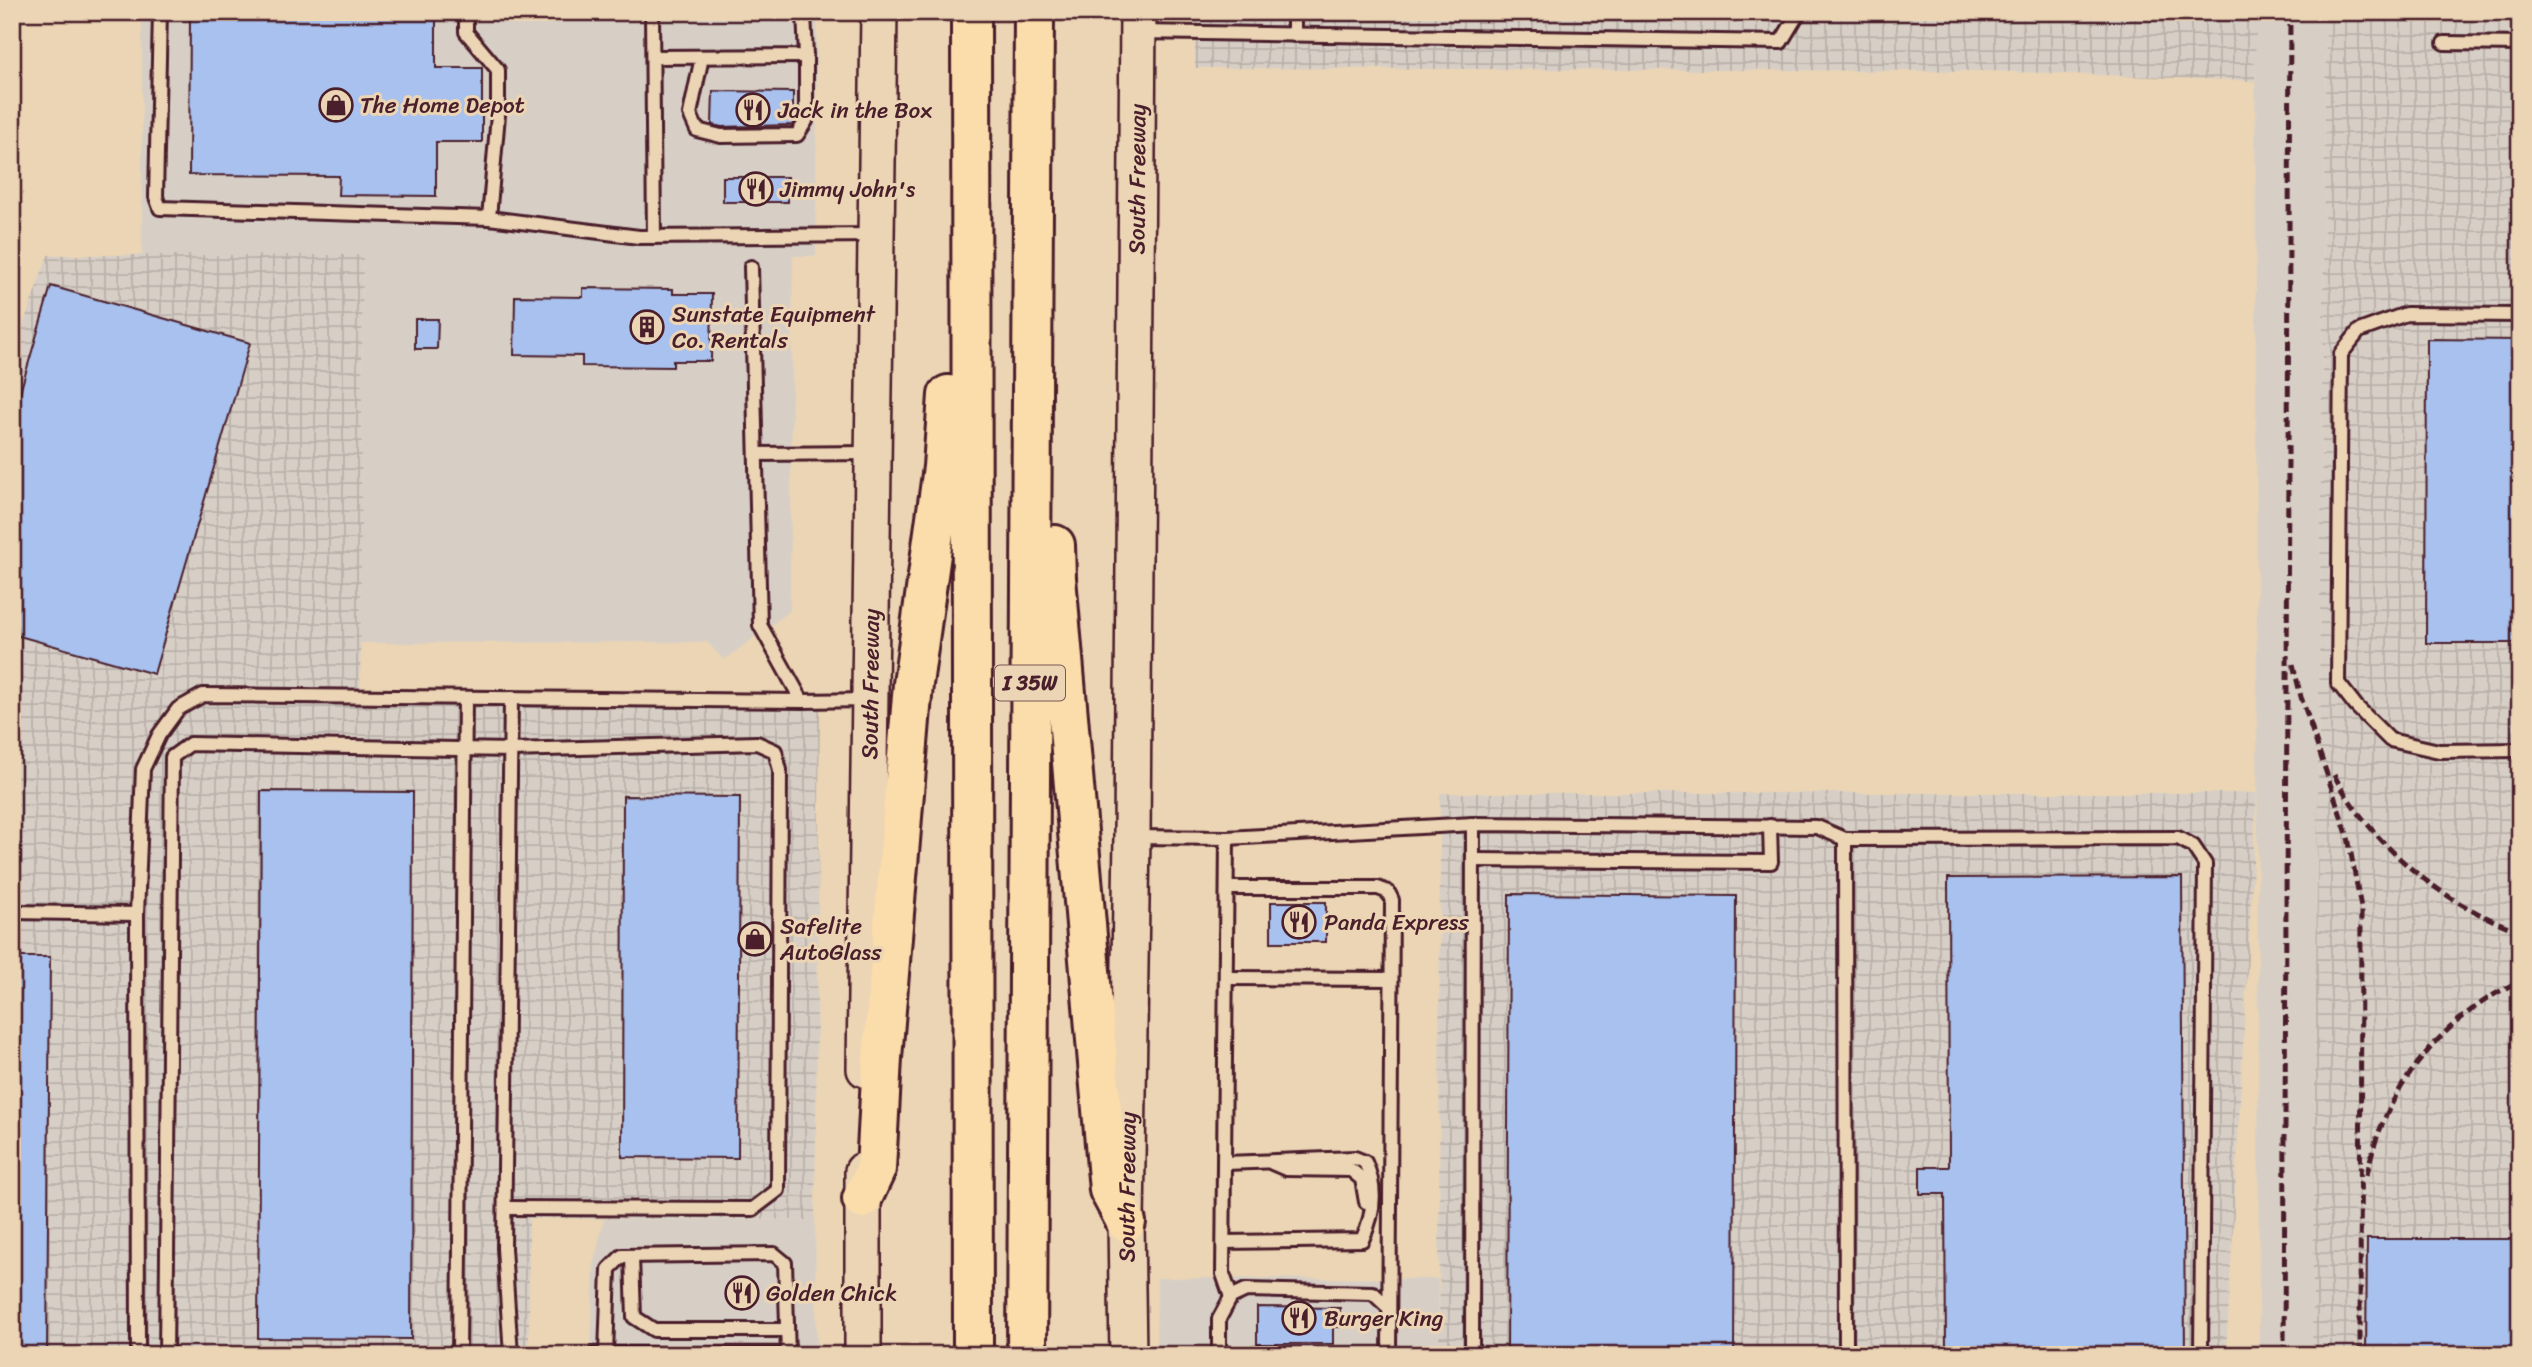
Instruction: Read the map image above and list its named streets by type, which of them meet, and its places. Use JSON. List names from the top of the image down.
{
  "streets": {
    "highway": ["I 35W"],
    "main road": ["South Freeway"]
  },
  "places": {
    "shop": ["The Home Depot", "Safelite AutoGlass"],
    "restaurant": [
      "Jack in the Box",
      "Jimmy John's",
      "Panda Express",
      "Golden Chick",
      "Burger King"
    ],
    "building": ["Sunstate Equipment Co. Rentals"]
  }
}
